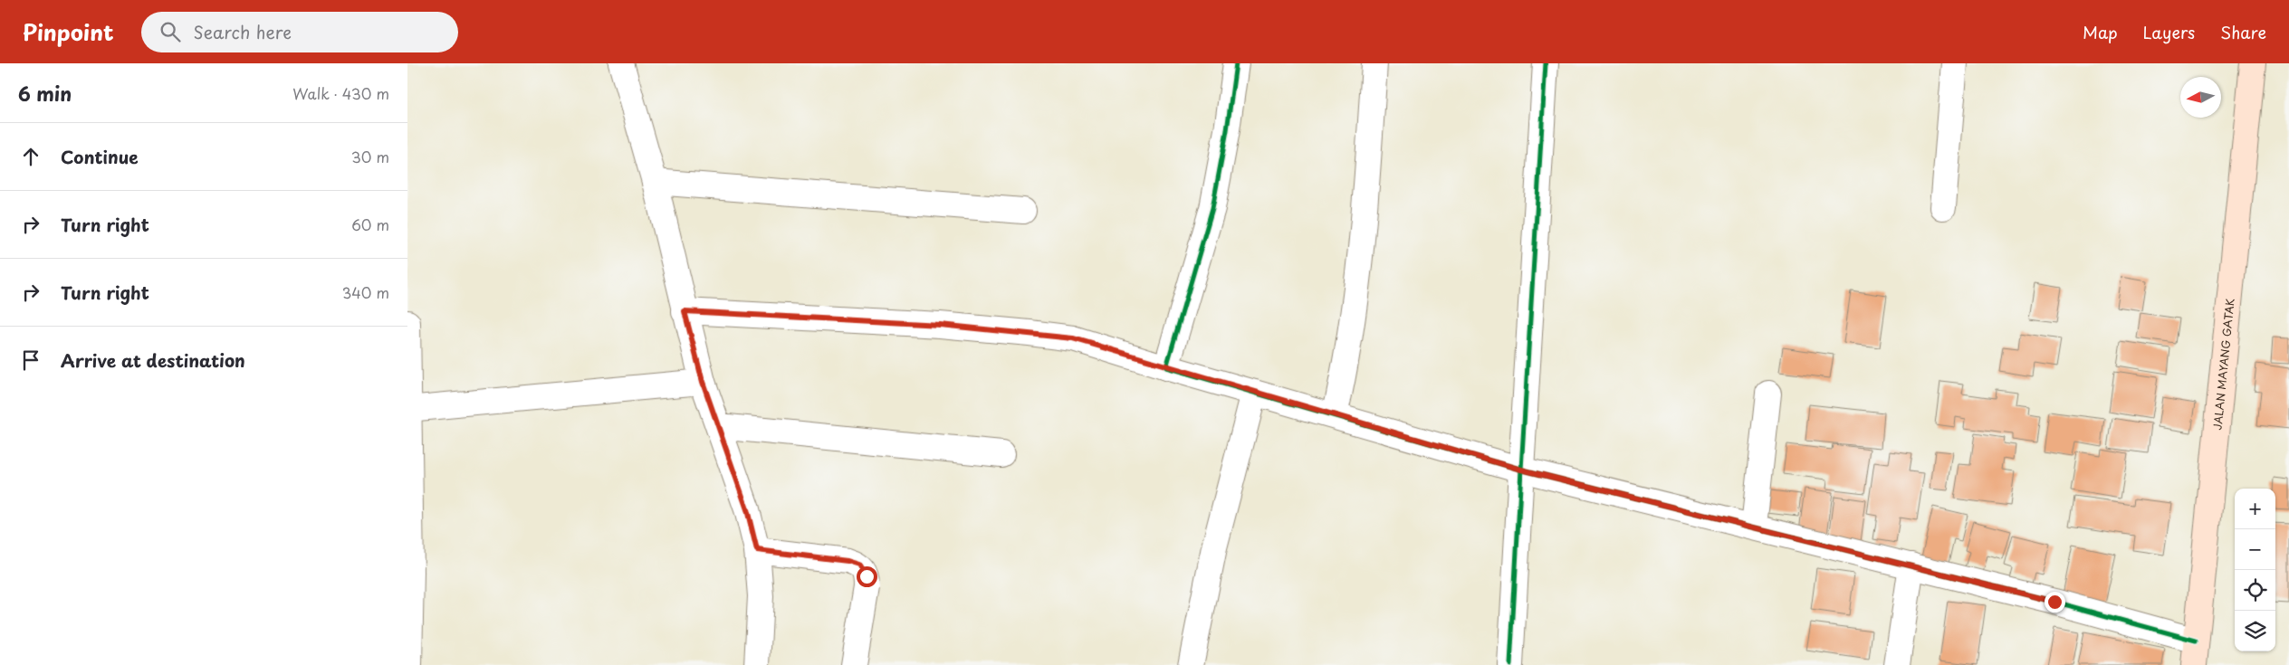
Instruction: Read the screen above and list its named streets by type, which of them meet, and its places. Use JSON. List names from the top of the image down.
{
  "streets": {
    "street": ["JALAN MAYANG GATAK"]
  },
  "north": "left",
  "page": {
    "header": "Pinpoint",
    "search": "Search here",
    "nav": ["Map", "Layers", "Share"],
    "heading": ["6 min", "Walk · 430 m"],
    "list": [
      ["Continue", "30 m"],
      ["Turn right", "60 m"],
      ["Turn right", "340 m"],
      "Arrive at destination"
    ],
    "map_buttons": ["+", "−"]
  }
}
